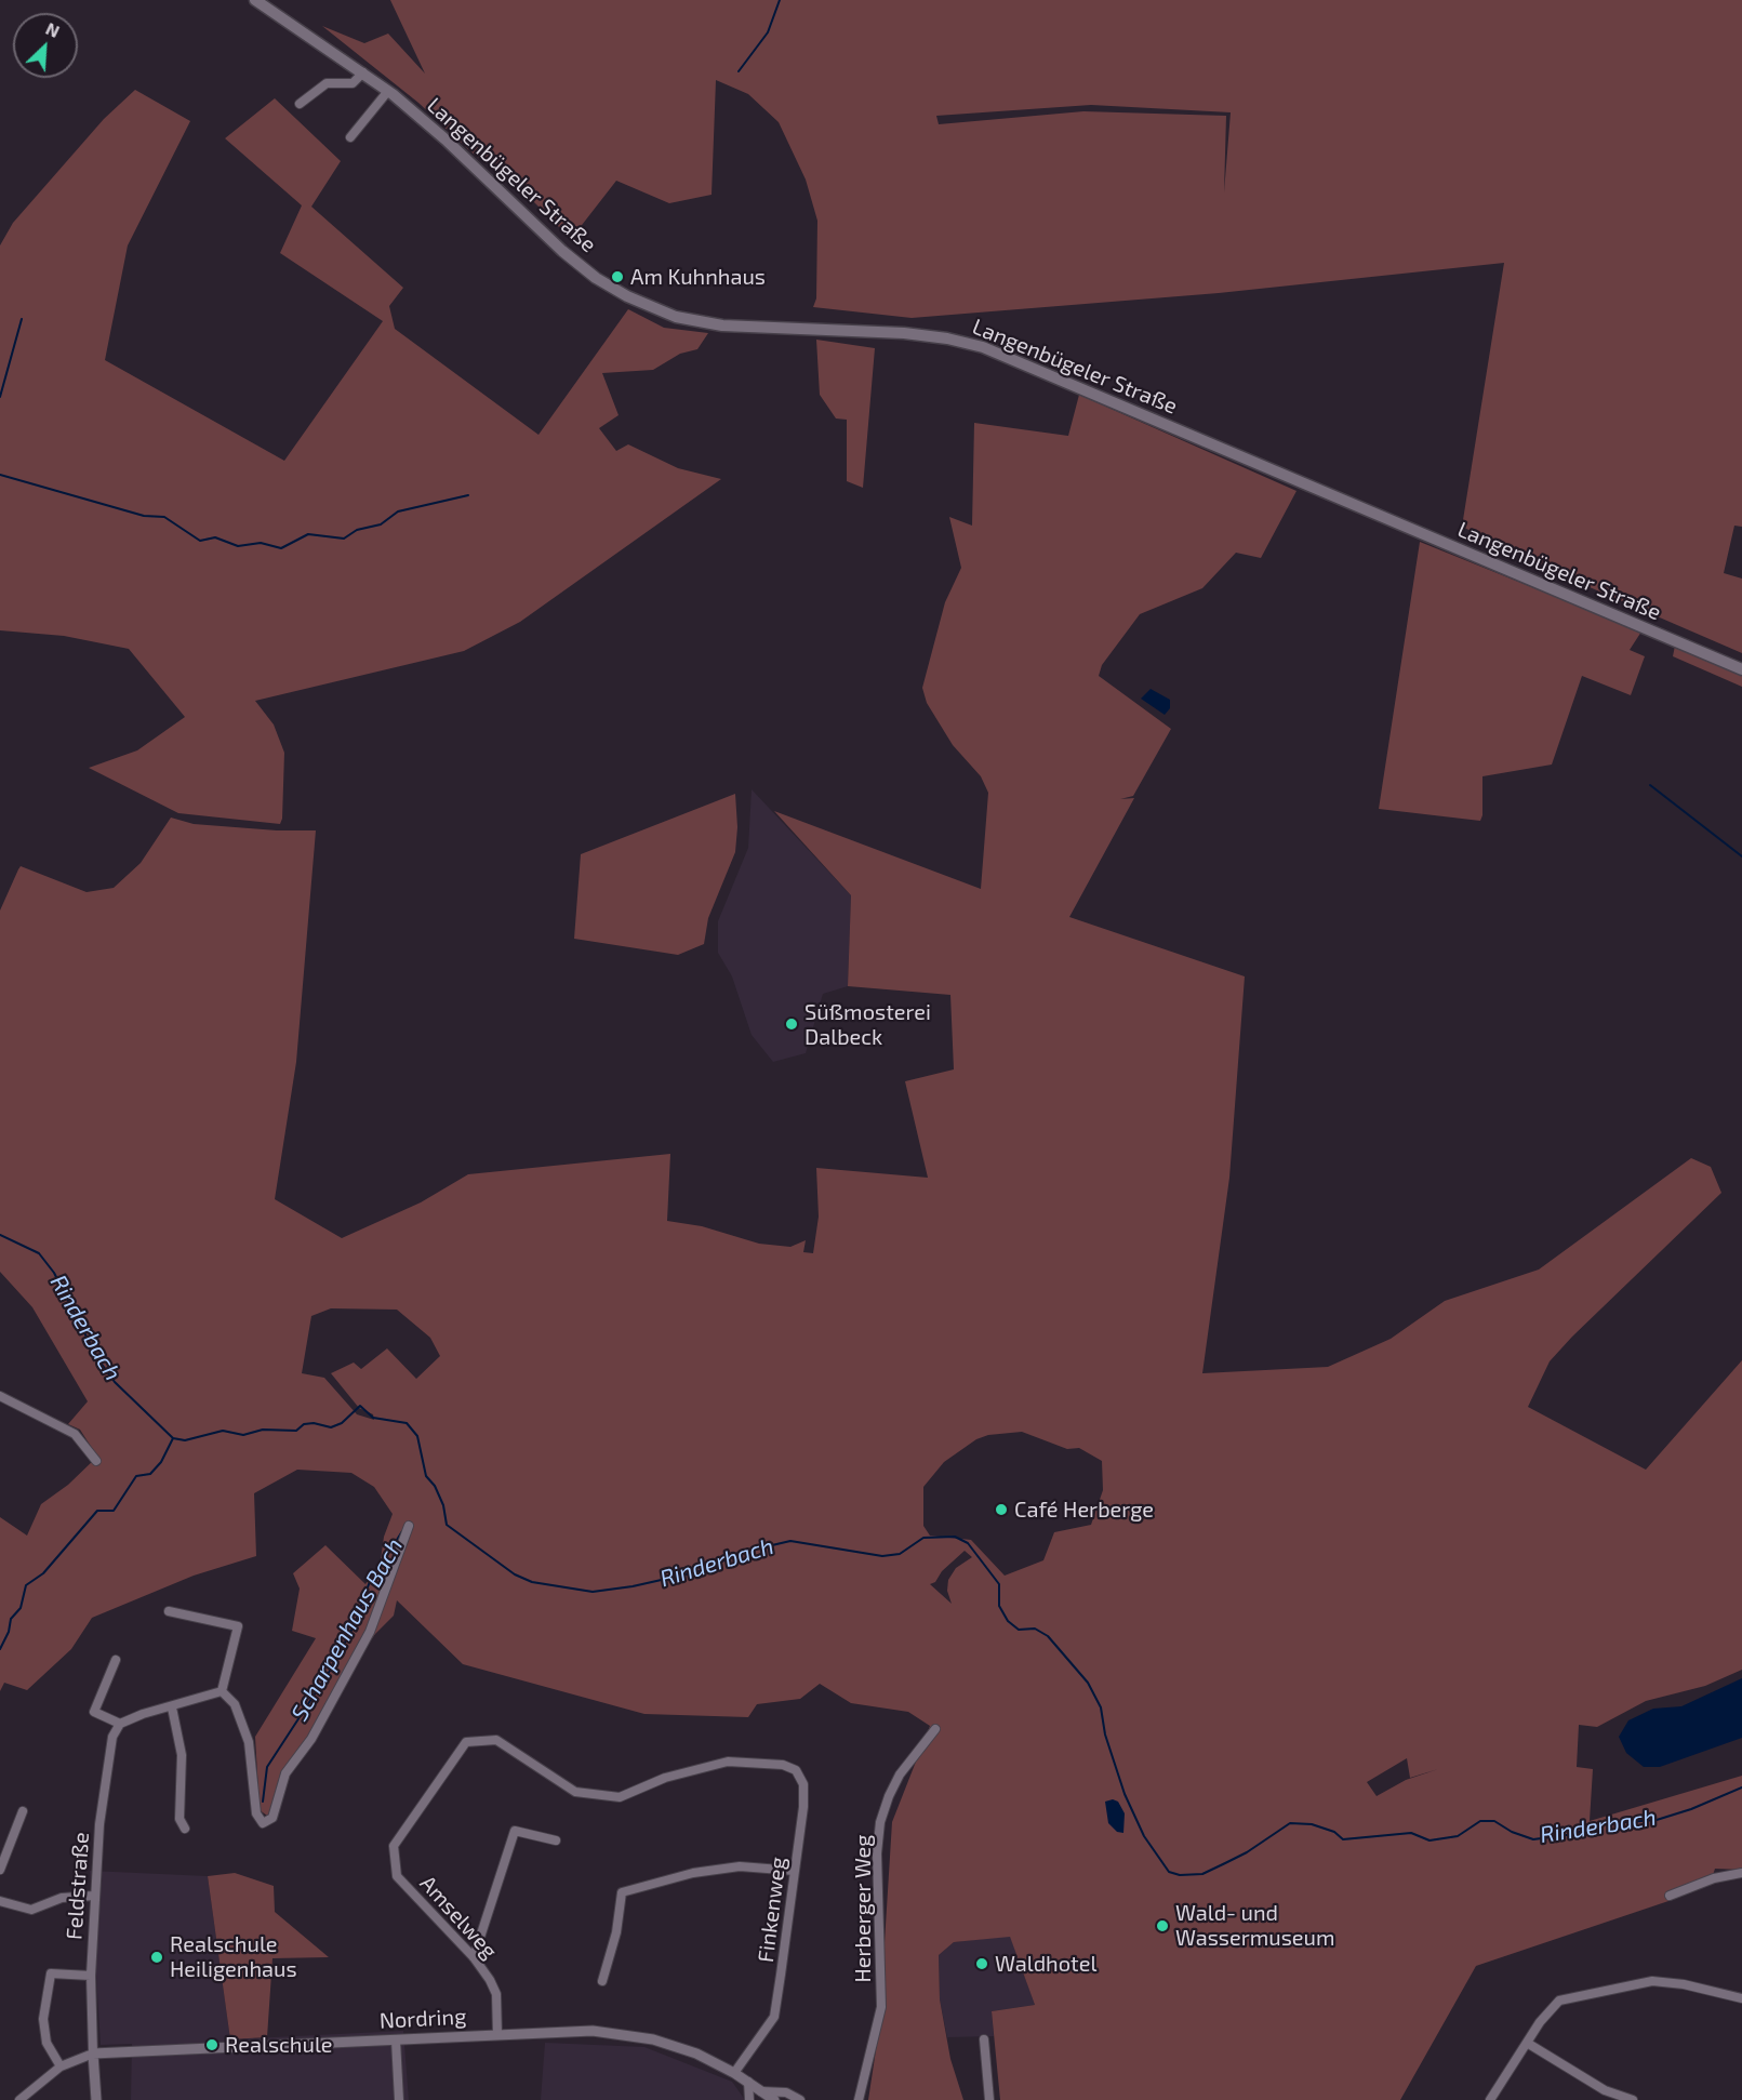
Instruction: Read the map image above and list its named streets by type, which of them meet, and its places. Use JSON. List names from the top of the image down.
{
  "streets": {
    "main road": ["Langenbügeler Straße"],
    "street": [
      "Feldstraße",
      "Herberger Weg",
      "Finkenweg",
      "Amselweg",
      "Nordring"
    ]
  },
  "crossings": [
    ["Feldstraße", "Nordring"],
    ["Finkenweg", "Amselweg"],
    ["Finkenweg", "Nordring"],
    ["Amselweg", "Nordring"]
  ],
  "water": ["Rinderbach", "Scharpenhaus Bach"],
  "places": [
    "Am Kuhnhaus",
    "Süßmosterei Dalbeck",
    "Café Herberge",
    "Wald- und Wassermuseum",
    "Realschule Heiligenhaus",
    "Waldhotel",
    "Realschule"
  ],
  "north": "top right"
}
